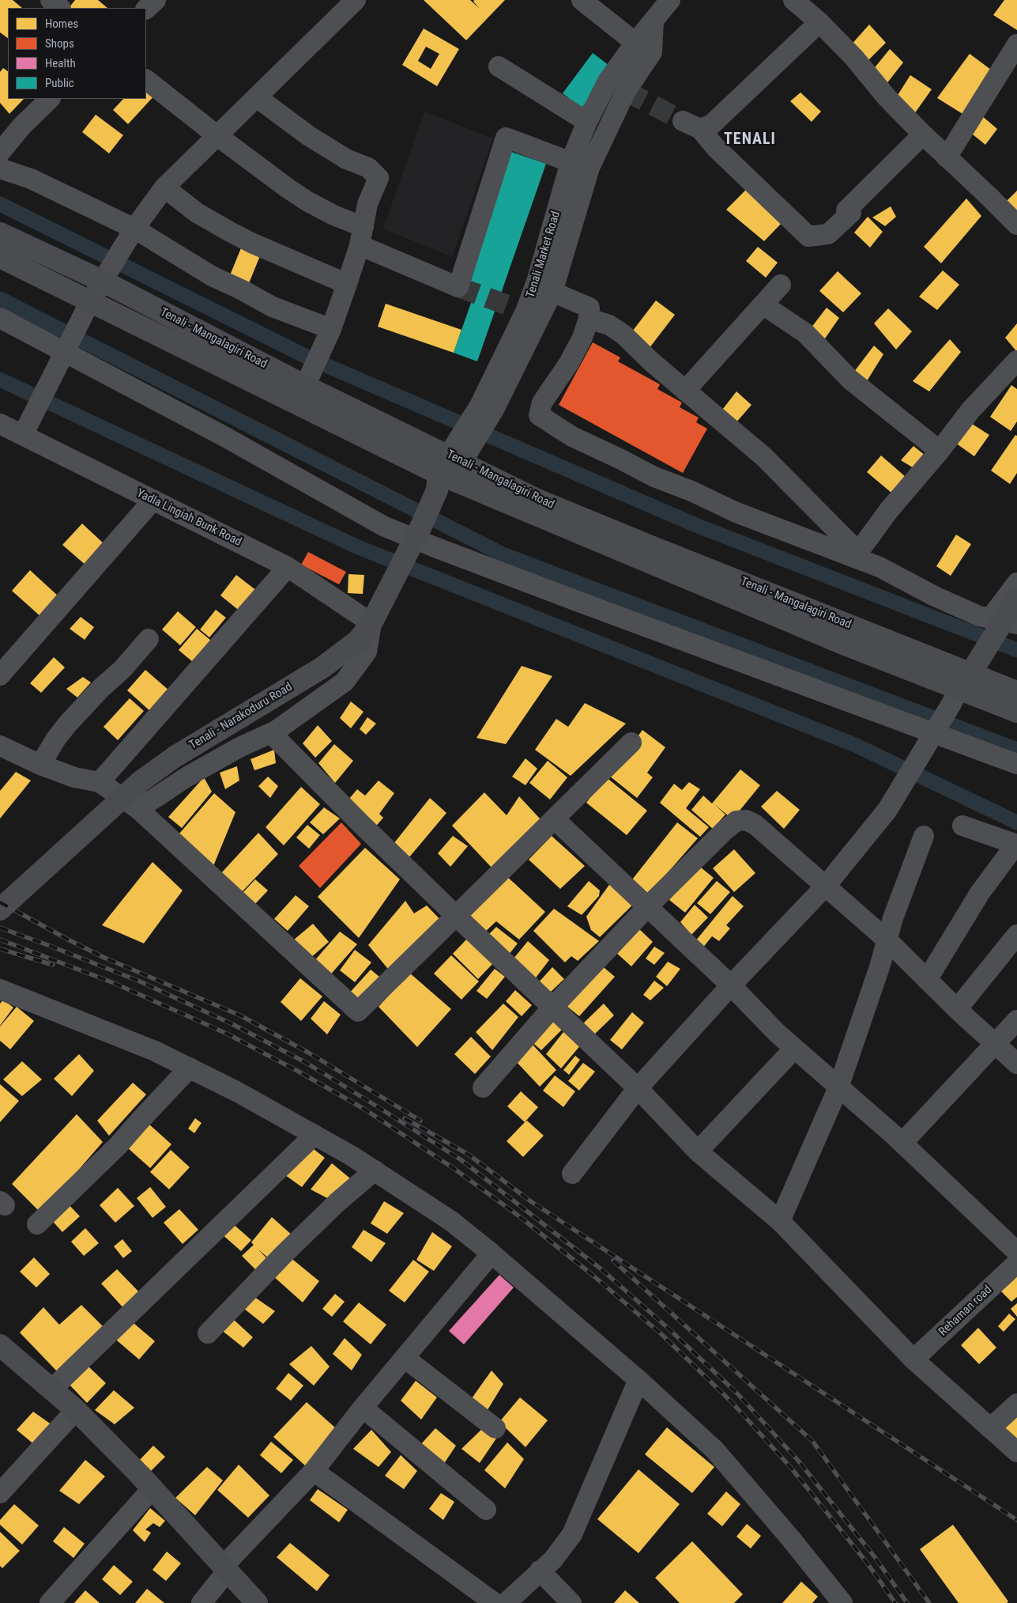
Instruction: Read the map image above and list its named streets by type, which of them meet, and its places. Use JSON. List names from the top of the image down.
{
  "streets": {
    "main road": ["Tenali - Mangalagiri Road", "Tenali - Narakoduru Road"],
    "street": ["Tenali Market Road", "Yadla Lingiah Bunk Road", "Rehaman road"]
  },
  "crossings": [
    ["Tenali Market Road", "Tenali - Mangalagiri Road"],
    ["Tenali Market Road", "Tenali - Narakoduru Road"],
    ["Tenali - Mangalagiri Road", "Tenali - Narakoduru Road"],
    ["Yadla Lingiah Bunk Road", "Tenali - Narakoduru Road"]
  ],
  "districts": ["TENALI"],
  "legend": [
    "Homes",
    "Shops",
    "Health",
    "Public"
  ]
}
